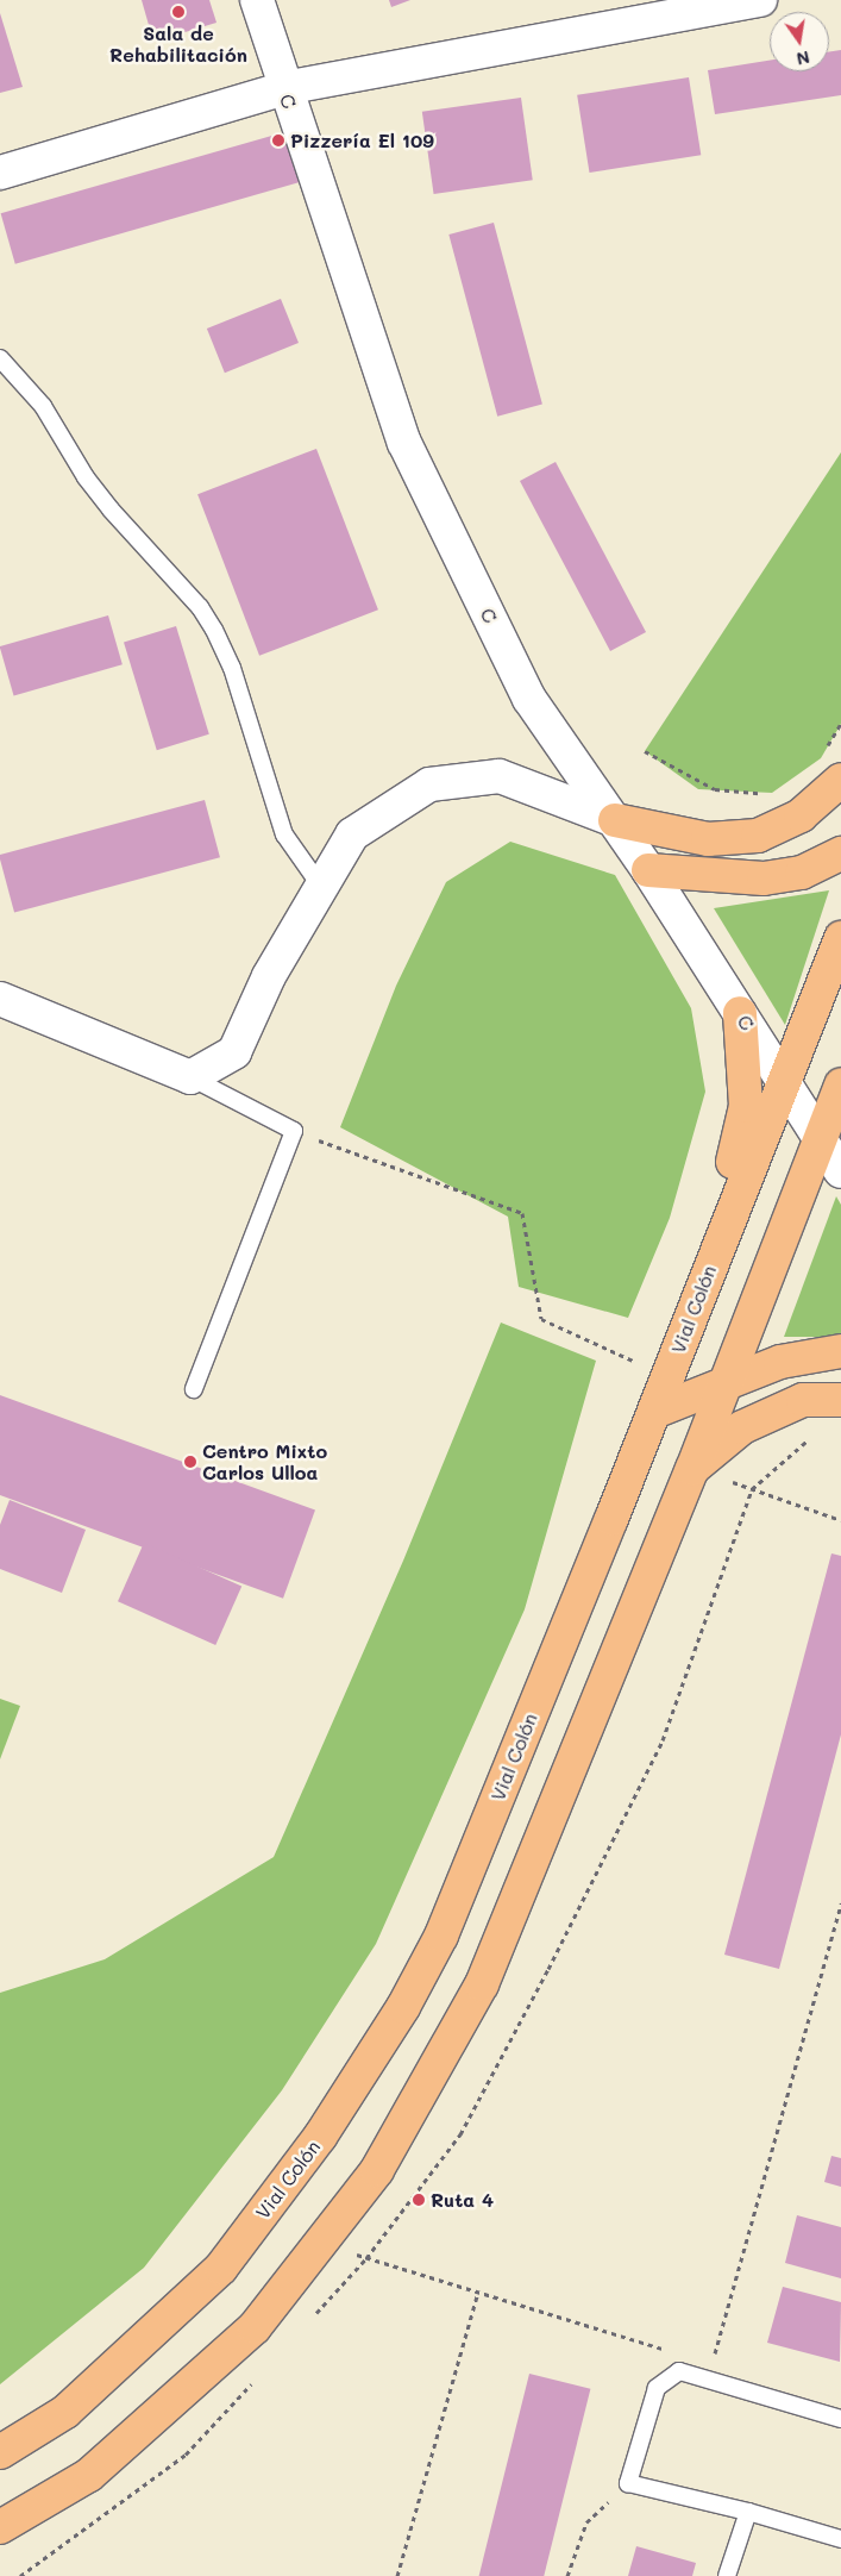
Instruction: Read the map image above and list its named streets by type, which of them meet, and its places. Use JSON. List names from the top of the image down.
{
  "streets": {
    "main road": ["Vial Colón"],
    "street": ["C"]
  },
  "crossings": [
    ["C", "Vial Colón"]
  ],
  "places": [
    "Sala de Rehabilitación",
    "Pizzería El 109",
    "Centro Mixto Carlos Ulloa",
    "Ruta 4"
  ],
  "north": "bottom"
}
